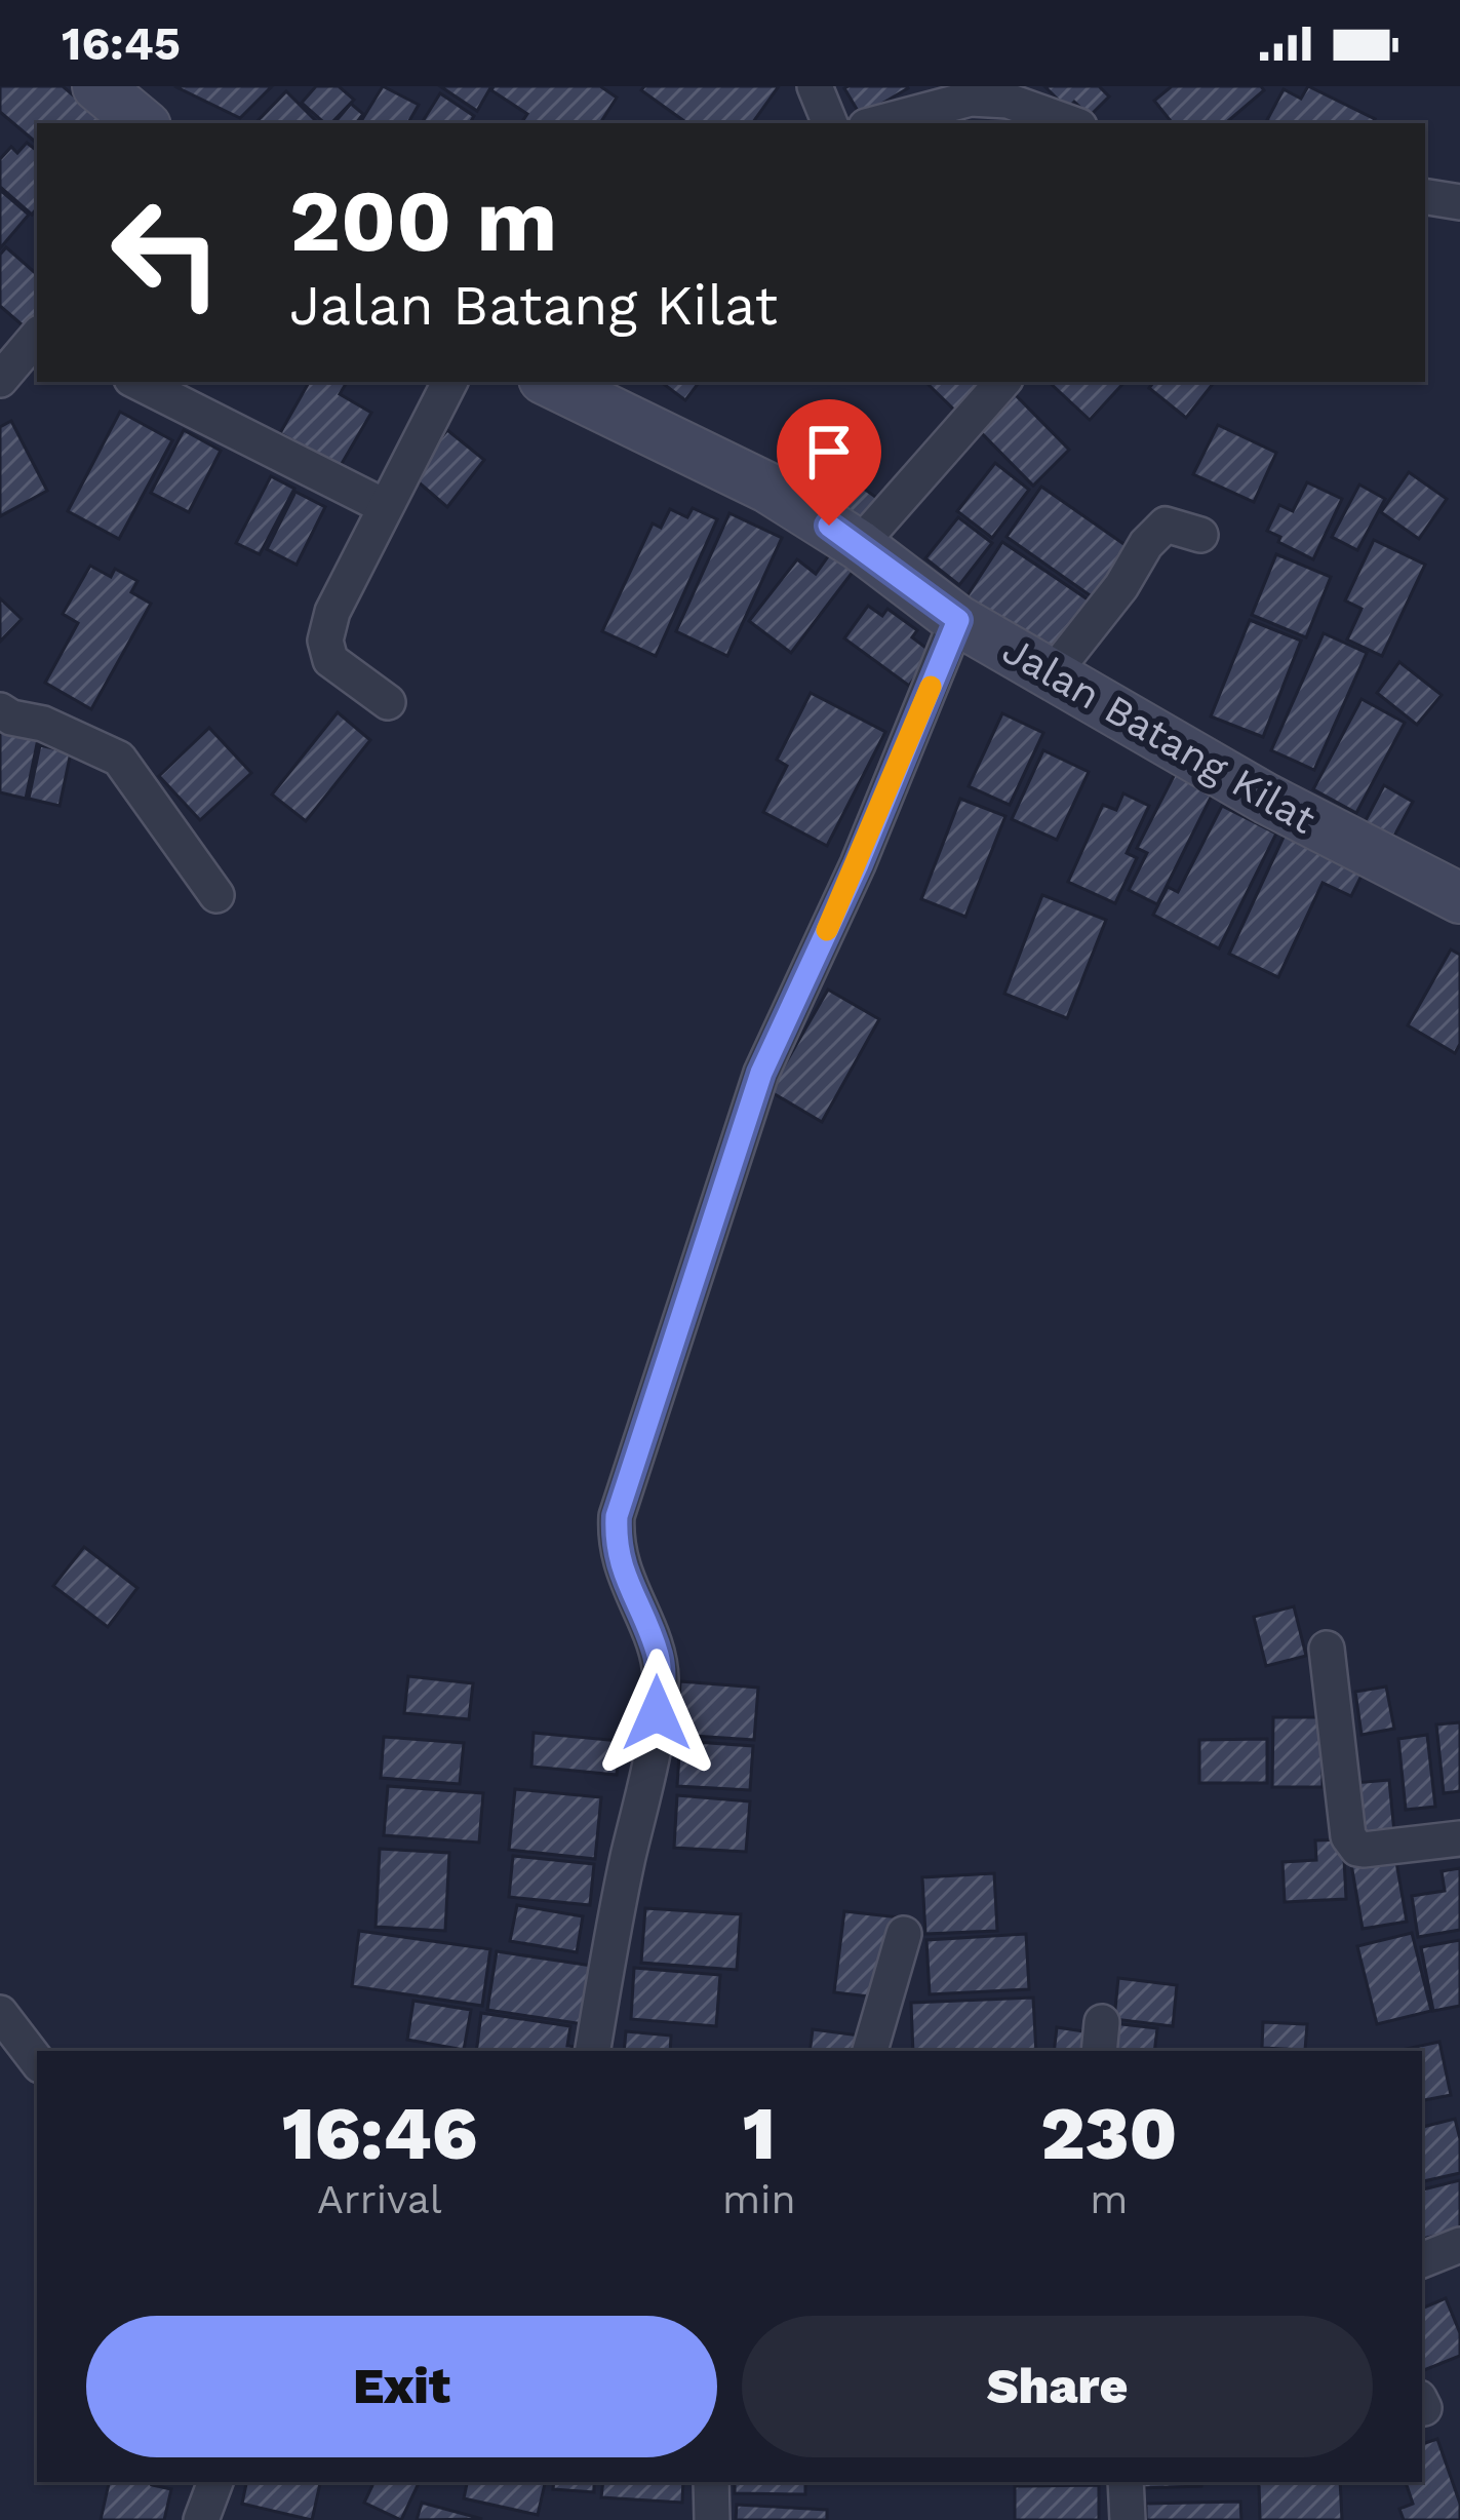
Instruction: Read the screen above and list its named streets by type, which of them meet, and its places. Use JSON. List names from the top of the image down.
{
  "streets": {
    "street": ["Jalan Batang Kilat"]
  },
  "page": {
    "status": "16:45",
    "turn": ["200 m", "Jalan Batang Kilat"],
    "eta": [
      "16:46",
      "Arrival",
      "1",
      "min",
      "230",
      "m"
    ],
    "buttons": ["Exit", "Share"]
  }
}
